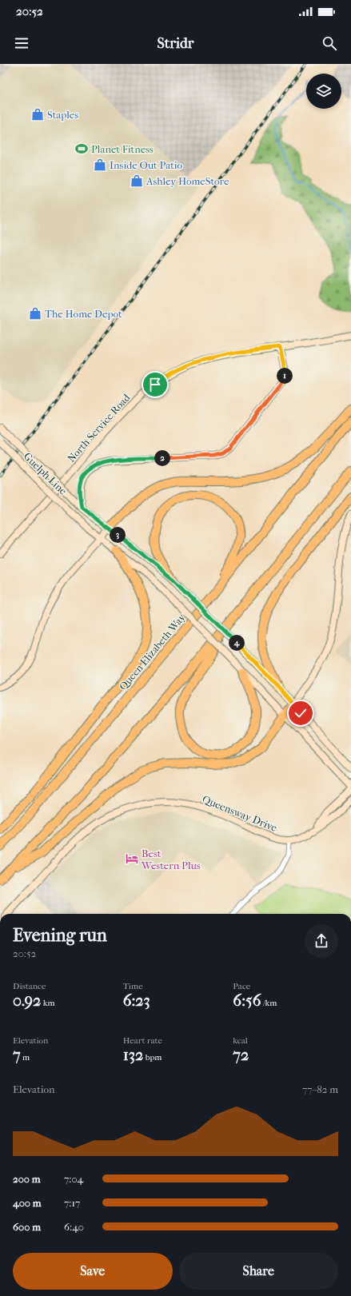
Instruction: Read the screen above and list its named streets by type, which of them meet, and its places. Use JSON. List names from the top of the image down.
{
  "streets": {
    "highway": ["Queen Elizabeth Way"],
    "main road": ["North Service Road", "Guelph Line", "Queensway Drive"]
  },
  "places": {
    "shop": [
      "Staples",
      "Inside Out Patio",
      "Ashley HomeStore",
      "The Home Depot"
    ],
    "sports": ["Planet Fitness"],
    "hotel": ["Best Western Plus"]
  },
  "page": {
    "status": "20:52",
    "header": "Stridr",
    "pins": [
      "1",
      "2",
      "3",
      "4"
    ],
    "heading": ["Evening run", "20:52"],
    "stats": [
      ["Distance", "0.92 km"],
      ["Time", "6:23"],
      ["Pace", "6:56 /km"],
      ["Elevation", "7 m"],
      ["Heart rate", "132 bpm"],
      ["kcal", "72"]
    ],
    "chart": ["Elevation", "77–82 m"],
    "list": [
      {
        "name": "200 m",
        "note": "7:04"
      },
      {
        "name": "400 m",
        "note": "7:17"
      },
      {
        "name": "600 m",
        "note": "6:40"
      }
    ],
    "buttons": ["Save", "Share"]
  }
}
